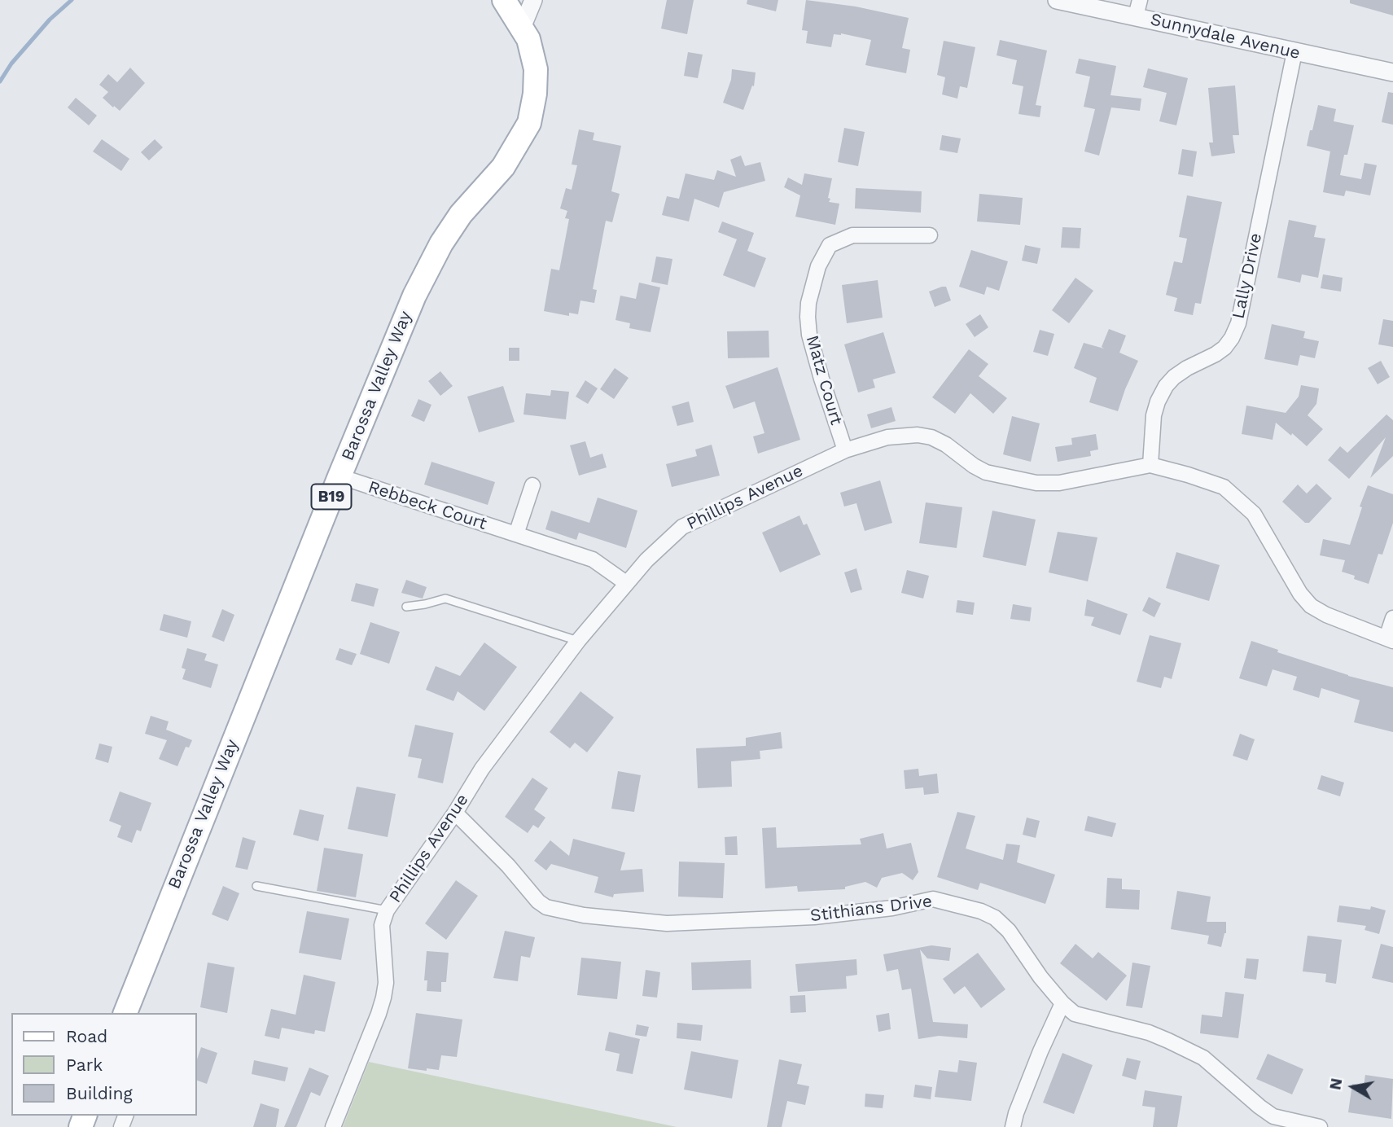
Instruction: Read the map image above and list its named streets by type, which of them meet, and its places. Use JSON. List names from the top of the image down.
{
  "streets": {
    "main road": ["Barossa Valley Way", "B19"],
    "street": [
      "Sunnydale Avenue",
      "Lally Drive",
      "Matz Court",
      "Phillips Avenue",
      "Rebbeck Court",
      "Stithians Drive"
    ]
  },
  "crossings": [
    ["Sunnydale Avenue", "Lally Drive"],
    ["Lally Drive", "Phillips Avenue"],
    ["Matz Court", "Phillips Avenue"],
    ["Barossa Valley Way", "Rebbeck Court"],
    ["Phillips Avenue", "Rebbeck Court"],
    ["Phillips Avenue", "Stithians Drive"]
  ],
  "legend": ["Road", "Park", "Building"],
  "north": "left"
}
